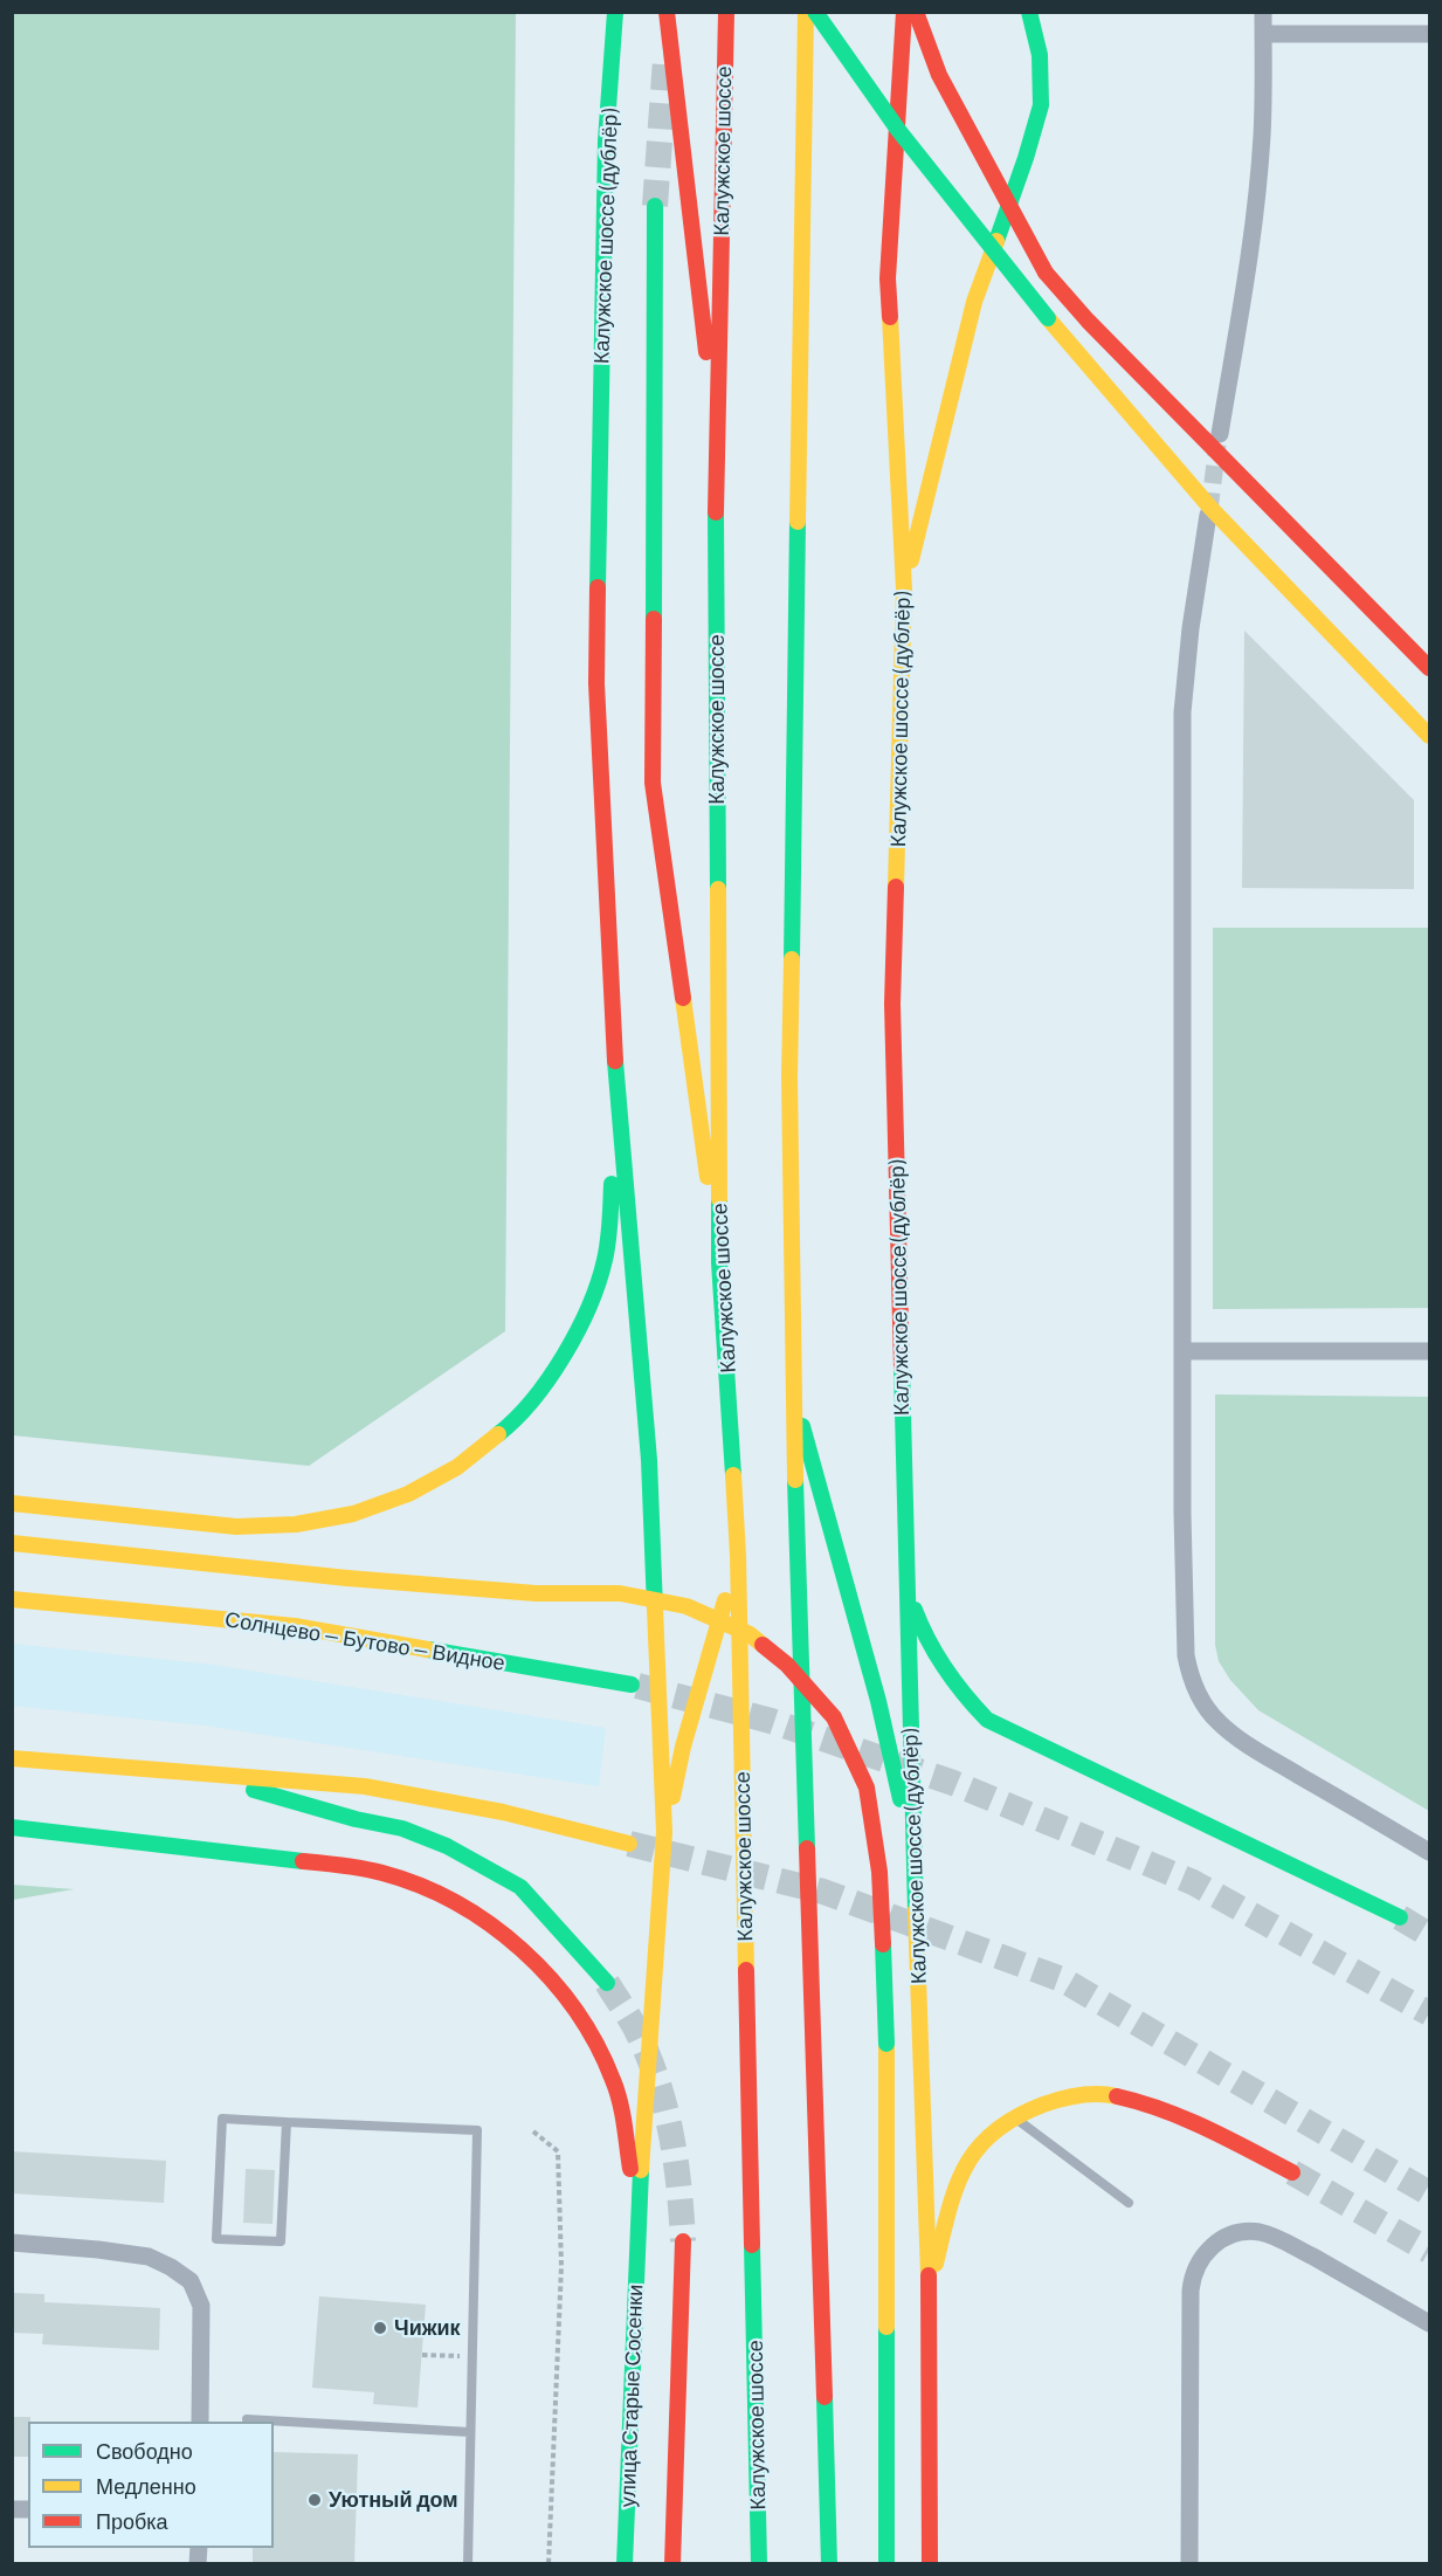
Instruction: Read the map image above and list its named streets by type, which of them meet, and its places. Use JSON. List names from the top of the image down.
{
  "streets": {
    "main road": [
      "Калужское шоссе",
      "Калужское шоссе (дублёр)",
      "Солнцево — Бутово — Видное",
      "улица Старые Сосенки"
    ]
  },
  "crossings": [
    ["Калужское шоссе (дублёр)", "улица Старые Сосенки"]
  ],
  "places": ["Чижик", "Уютный дом"],
  "legend": ["Свободно", "Медленно", "Пробка"]
}
